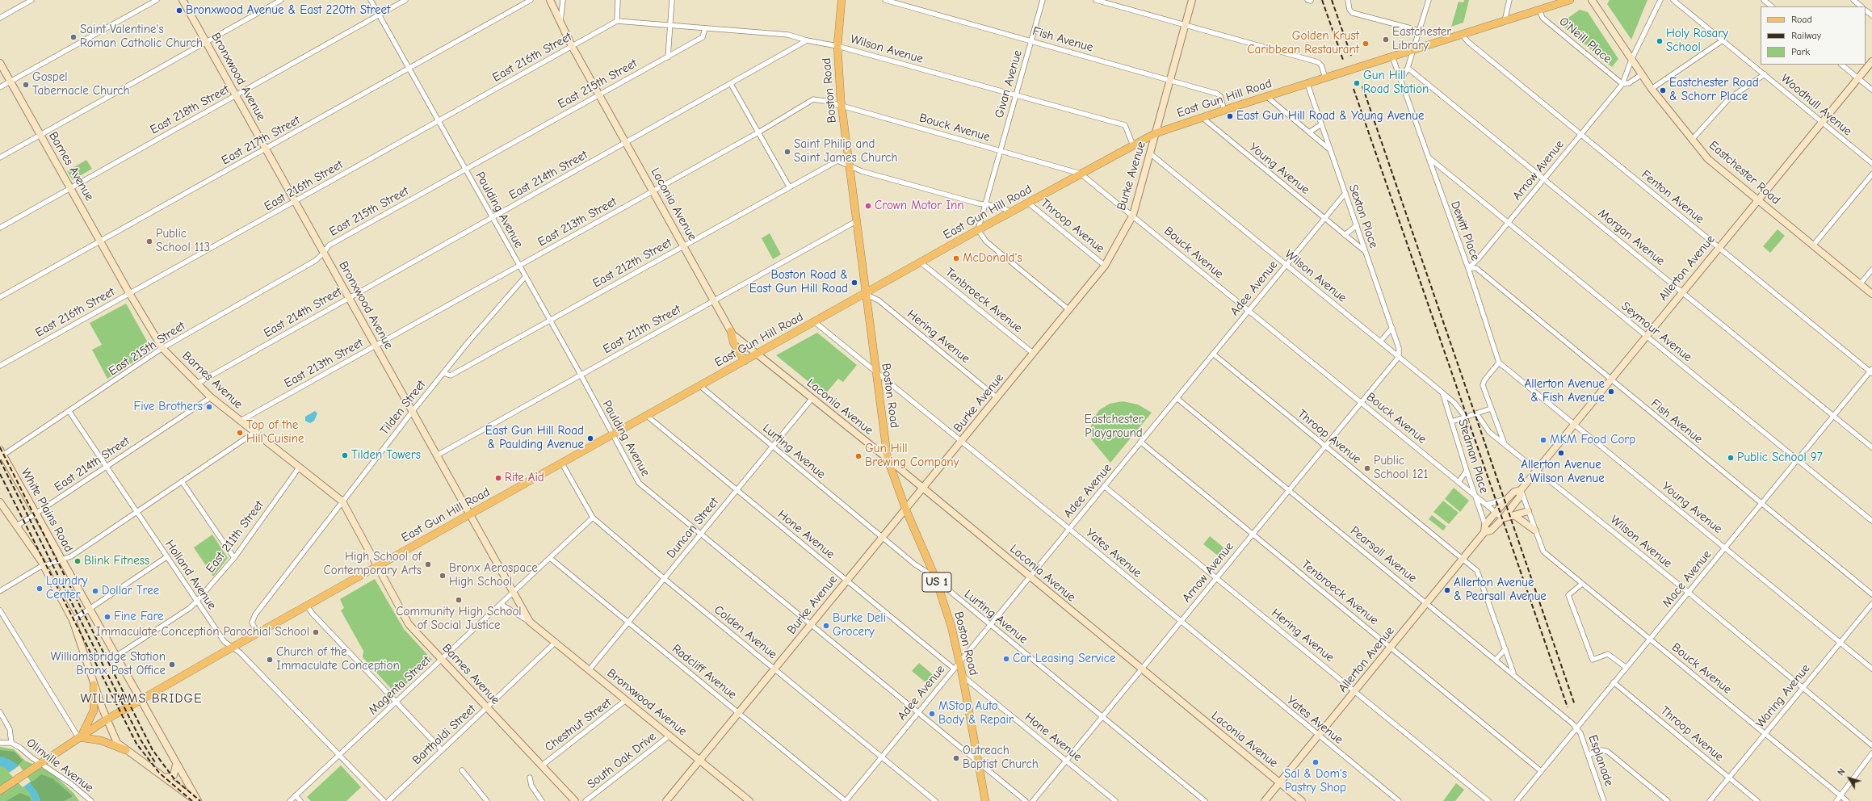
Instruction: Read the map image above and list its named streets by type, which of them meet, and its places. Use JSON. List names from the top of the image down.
{
  "streets": {
    "main road": [
      "Bronxwood Avenue",
      "Boston Road",
      "East Gun Hill Road",
      "Barnes Avenue",
      "Eastchester Road",
      "Burke Avenue",
      "Laconia Avenue",
      "Allerton Avenue",
      "White Plains Road",
      "US 1"
    ],
    "street": [
      "Fish Avenue",
      "O'Neill Place",
      "Wilson Avenue",
      "East 216th Street",
      "East 215th Street",
      "Givan Avenue",
      "Woodhull Avenue",
      "East 218th Street",
      "Bouck Avenue",
      "East 217th Street",
      "Young Avenue",
      "Arnow Avenue",
      "East 214th Street",
      "Fenton Avenue",
      "Paulding Avenue",
      "Sexton Place",
      "East 213th Street",
      "Throop Avenue",
      "Dewitt Place",
      "Morgan Avenue",
      "East 212th Street",
      "Adee Avenue",
      "Tenbroeck Avenue",
      "East 211th Street",
      "Seymour Avenue",
      "Hering Avenue",
      "Tilden Street",
      "Lurting Avenue",
      "Stedman Place",
      "Duncan Street",
      "Hone Avenue",
      "Yates Avenue",
      "Pearsall Avenue",
      "Holland Avenue",
      "Mace Avenue",
      "Colden Avenue",
      "Radcliff Avenue",
      "Magenta Street",
      "Waring Avenue",
      "Chestnut Street",
      "Bartholdi Street",
      "South Oak Drive",
      "Esplanade",
      "Olinville Avenue"
    ]
  },
  "crossings": [
    ["Fish Avenue", "Givan Avenue"],
    ["Fish Avenue", "East Gun Hill Road"],
    ["Fish Avenue", "Arnow Avenue"],
    ["Fish Avenue", "Burke Avenue"],
    ["Fish Avenue", "Dewitt Place"],
    ["Fish Avenue", "Allerton Avenue"],
    ["Fish Avenue", "Mace Avenue"],
    ["O'Neill Place", "East Gun Hill Road"],
    ["O'Neill Place", "Arnow Avenue"],
    ["Wilson Avenue", "East 216th Street"],
    ["Wilson Avenue", "East 215th Street"],
    ["Wilson Avenue", "Givan Avenue"],
    ["Wilson Avenue", "Boston Road"],
    ["Wilson Avenue", "East Gun Hill Road"],
    ["Wilson Avenue", "Arnow Avenue"],
    ["Wilson Avenue", "East 214th Street"],
    ["Wilson Avenue", "Burke Avenue"],
    ["Wilson Avenue", "Sexton Place"],
    ["Wilson Avenue", "Allerton Avenue"],
    ["Wilson Avenue", "Adee Avenue"],
    ["Wilson Avenue", "Stedman Place"],
    ["Wilson Avenue", "Mace Avenue"],
    ["Wilson Avenue", "Waring Avenue"],
    ["East 216th Street", "Bronxwood Avenue"],
    ["East 216th Street", "Barnes Avenue"],
    ["East 216th Street", "Laconia Avenue"],
    ["East 216th Street", "Paulding Avenue"],
    ["Bronxwood Avenue", "East 215th Street"],
    ["Bronxwood Avenue", "East Gun Hill Road"],
    ["Bronxwood Avenue", "East 218th Street"],
    ["Bronxwood Avenue", "East 217th Street"],
    ["Bronxwood Avenue", "East 214th Street"],
    ["Bronxwood Avenue", "Burke Avenue"],
    ["Bronxwood Avenue", "East 213th Street"],
    ["Bronxwood Avenue", "East 211th Street"],
    ["Bronxwood Avenue", "Tilden Street"],
    ["Bronxwood Avenue", "Duncan Street"],
    ["Bronxwood Avenue", "Magenta Street"],
    ["Bronxwood Avenue", "Chestnut Street"],
    ["Bronxwood Avenue", "Bartholdi Street"],
    ["Bronxwood Avenue", "South Oak Drive"],
    ["East 215th Street", "Barnes Avenue"],
    ["East 215th Street", "Laconia Avenue"],
    ["East 215th Street", "Paulding Avenue"],
    ["East 215th Street", "White Plains Road"],
    ["East 215th Street", "Holland Avenue"],
    ["Givan Avenue", "East Gun Hill Road"],
    ["Givan Avenue", "Bouck Avenue"],
    ["Boston Road", "East Gun Hill Road"],
    ["Boston Road", "Bouck Avenue"],
    ["Boston Road", "Burke Avenue"],
    ["Boston Road", "Laconia Avenue"],
    ["Boston Road", "Paulding Avenue"],
    ["Boston Road", "East 213th Street"],
    ["Boston Road", "East 212th Street"],
    ["Boston Road", "Adee Avenue"],
    ["Boston Road", "East 211th Street"],
    ["Boston Road", "Hering Avenue"],
    ["Boston Road", "Lurting Avenue"],
    ["Boston Road", "Hone Avenue"],
    ["Boston Road", "Yates Avenue"],
    ["East Gun Hill Road", "Bouck Avenue"],
    ["East Gun Hill Road", "Barnes Avenue"],
    ["East Gun Hill Road", "Young Avenue"],
    ["East Gun Hill Road", "Burke Avenue"],
    ["East Gun Hill Road", "Fenton Avenue"],
    ["East Gun Hill Road", "Laconia Avenue"],
    ["East Gun Hill Road", "Paulding Avenue"],
    ["East Gun Hill Road", "Sexton Place"],
    ["East Gun Hill Road", "Throop Avenue"],
    ["East Gun Hill Road", "Dewitt Place"],
    ["East Gun Hill Road", "Tenbroeck Avenue"],
    ["East Gun Hill Road", "Hering Avenue"],
    ["East Gun Hill Road", "Tilden Street"],
    ["East Gun Hill Road", "Lurting Avenue"],
    ["East Gun Hill Road", "White Plains Road"],
    ["East Gun Hill Road", "Hone Avenue"],
    ["East Gun Hill Road", "Yates Avenue"],
    ["East Gun Hill Road", "Holland Avenue"],
    ["East Gun Hill Road", "Colden Avenue"],
    ["East Gun Hill Road", "Olinville Avenue"],
    ["Woodhull Avenue", "Allerton Avenue"],
    ["East 218th Street", "Barnes Avenue"],
    ["East 218th Street", "Paulding Avenue"],
    ["Bouck Avenue", "Arnow Avenue"],
    ["Bouck Avenue", "Burke Avenue"],
    ["Bouck Avenue", "East 213th Street"],
    ["Bouck Avenue", "Allerton Avenue"],
    ["Bouck Avenue", "Adee Avenue"],
    ["Bouck Avenue", "Stedman Place"],
    ["Bouck Avenue", "Mace Avenue"],
    ["Bouck Avenue", "Waring Avenue"],
    ["East 217th Street", "Barnes Avenue"],
    ["East 217th Street", "Paulding Avenue"],
    ["Barnes Avenue", "East 214th Street"],
    ["Barnes Avenue", "East 213th Street"],
    ["Barnes Avenue", "East 211th Street"],
    ["Barnes Avenue", "Tilden Street"],
    ["Barnes Avenue", "Magenta Street"],
    ["Barnes Avenue", "Chestnut Street"],
    ["Barnes Avenue", "Bartholdi Street"],
    ["Young Avenue", "Sexton Place"],
    ["Young Avenue", "Dewitt Place"],
    ["Young Avenue", "Allerton Avenue"],
    ["Young Avenue", "Adee Avenue"],
    ["Young Avenue", "Mace Avenue"],
    ["Young Avenue", "Waring Avenue"],
    ["Arnow Avenue", "Eastchester Road"],
    ["Arnow Avenue", "Fenton Avenue"],
    ["Arnow Avenue", "Laconia Avenue"],
    ["Arnow Avenue", "Sexton Place"],
    ["Arnow Avenue", "Throop Avenue"],
    ["Arnow Avenue", "Dewitt Place"],
    ["Arnow Avenue", "Morgan Avenue"],
    ["Arnow Avenue", "Tenbroeck Avenue"],
    ["Arnow Avenue", "Seymour Avenue"],
    ["Arnow Avenue", "Hering Avenue"],
    ["Arnow Avenue", "Lurting Avenue"],
    ["Arnow Avenue", "Hone Avenue"],
    ["Arnow Avenue", "Yates Avenue"],
    ["Arnow Avenue", "Pearsall Avenue"],
    ["Eastchester Road", "Allerton Avenue"],
    ["East 214th Street", "Laconia Avenue"],
    ["East 214th Street", "Paulding Avenue"],
    ["East 214th Street", "White Plains Road"],
    ["East 214th Street", "Holland Avenue"],
    ["Burke Avenue", "Laconia Avenue"],
    ["Burke Avenue", "Paulding Avenue"],
    ["Burke Avenue", "Throop Avenue"],
    ["Burke Avenue", "Tenbroeck Avenue"],
    ["Burke Avenue", "Hering Avenue"],
    ["Burke Avenue", "Lurting Avenue"],
    ["Burke Avenue", "Hone Avenue"],
    ["Burke Avenue", "Yates Avenue"],
    ["Burke Avenue", "Colden Avenue"],
    ["Burke Avenue", "Radcliff Avenue"],
    ["Fenton Avenue", "Allerton Avenue"],
    ["Fenton Avenue", "Mace Avenue"],
    ["Laconia Avenue", "East 213th Street"],
    ["Laconia Avenue", "East 212th Street"],
    ["Laconia Avenue", "Allerton Avenue"],
    ["Laconia Avenue", "Adee Avenue"],
    ["Laconia Avenue", "East 211th Street"],
    ["Laconia Avenue", "Duncan Street"],
    ["Paulding Avenue", "East 213th Street"],
    ["Paulding Avenue", "East 212th Street"],
    ["Paulding Avenue", "Adee Avenue"],
    ["Paulding Avenue", "East 211th Street"],
    ["Paulding Avenue", "Tilden Street"],
    ["Paulding Avenue", "Duncan Street"],
    ["Sexton Place", "Adee Avenue"],
    ["Throop Avenue", "Allerton Avenue"],
    ["Throop Avenue", "Adee Avenue"],
    ["Throop Avenue", "Mace Avenue"],
    ["Throop Avenue", "Waring Avenue"],
    ["Dewitt Place", "Seymour Avenue"],
    ["Morgan Avenue", "Allerton Avenue"],
    ["Morgan Avenue", "Mace Avenue"],
    ["East 212th Street", "Tilden Street"],
    ["Allerton Avenue", "Tenbroeck Avenue"],
    ["Allerton Avenue", "Seymour Avenue"],
    ["Allerton Avenue", "Hering Avenue"],
    ["Allerton Avenue", "Stedman Place"],
    ["Allerton Avenue", "Yates Avenue"],
    ["Allerton Avenue", "Pearsall Avenue"],
    ["Adee Avenue", "Tenbroeck Avenue"],
    ["Adee Avenue", "Hering Avenue"],
    ["Adee Avenue", "Lurting Avenue"],
    ["Adee Avenue", "Hone Avenue"],
    ["Adee Avenue", "Yates Avenue"],
    ["Adee Avenue", "Pearsall Avenue"],
    ["Adee Avenue", "Colden Avenue"],
    ["Adee Avenue", "Radcliff Avenue"],
    ["Tenbroeck Avenue", "Mace Avenue"],
    ["East 211th Street", "White Plains Road"],
    ["East 211th Street", "Holland Avenue"],
    ["Seymour Avenue", "Mace Avenue"],
    ["Lurting Avenue", "Duncan Street"],
    ["Duncan Street", "Hone Avenue"],
    ["Duncan Street", "Colden Avenue"],
    ["Duncan Street", "Radcliff Avenue"],
    ["Pearsall Avenue", "Mace Avenue"],
    ["Pearsall Avenue", "Esplanade"],
    ["Holland Avenue", "Magenta Street"],
    ["Mace Avenue", "Esplanade"],
    ["Colden Avenue", "Magenta Street"],
    ["Radcliff Avenue", "Magenta Street"]
  ],
  "districts": ["WILLIAMS BRIDGE"],
  "parks": ["Eastchester Playground"],
  "places": [
    "Bronxwood Avenue & East 220th Street",
    "Saint Valentine's Roman Catholic Church",
    "Eastchester Library",
    "Holy Rosary School",
    "Golden Krust Caribbean Restaurant",
    "Gun Hill Road Station",
    "Gospel Tabernacle Church",
    "Eastchester Road & Schorr Place",
    "East Gun Hill Road & Young Avenue",
    "Saint Philip and Saint James Church",
    "Crown Motor Inn",
    "Public School 113",
    "McDonald's",
    "Boston Road & East Gun Hill Road",
    "Allerton Avenue & Fish Avenue",
    "Five Brothers",
    "Top of the Hill Cuisine",
    "East Gun Hill Road & Paulding Avenue",
    "MKM Food Corp",
    "Allerton Avenue & Wilson Avenue",
    "Tilden Towers",
    "Gun Hill Brewing Company",
    "Public School 97",
    "Public School 121",
    "Rite Aid",
    "Blink Fitness",
    "High School of Contemporary Arts",
    "Bronx Aerospace High School",
    "Laundry Center",
    "Allerton Avenue & Pearsall Avenue",
    "Dollar Tree",
    "Community High School of Social Justice",
    "Fine Fare",
    "Burke Deli Grocery",
    "Immaculate Conception Parochial School",
    "Car Leasing Service",
    "Church of the Immaculate Conception",
    "Williamsbridge Station Bronx Post Office",
    "MStop Auto Body & Repair",
    "Outreach Baptist Church",
    "Sal & Dom's Pastry Shop"
  ],
  "legend": ["Road", "Railway", "Park"],
  "north": "top left"
}
